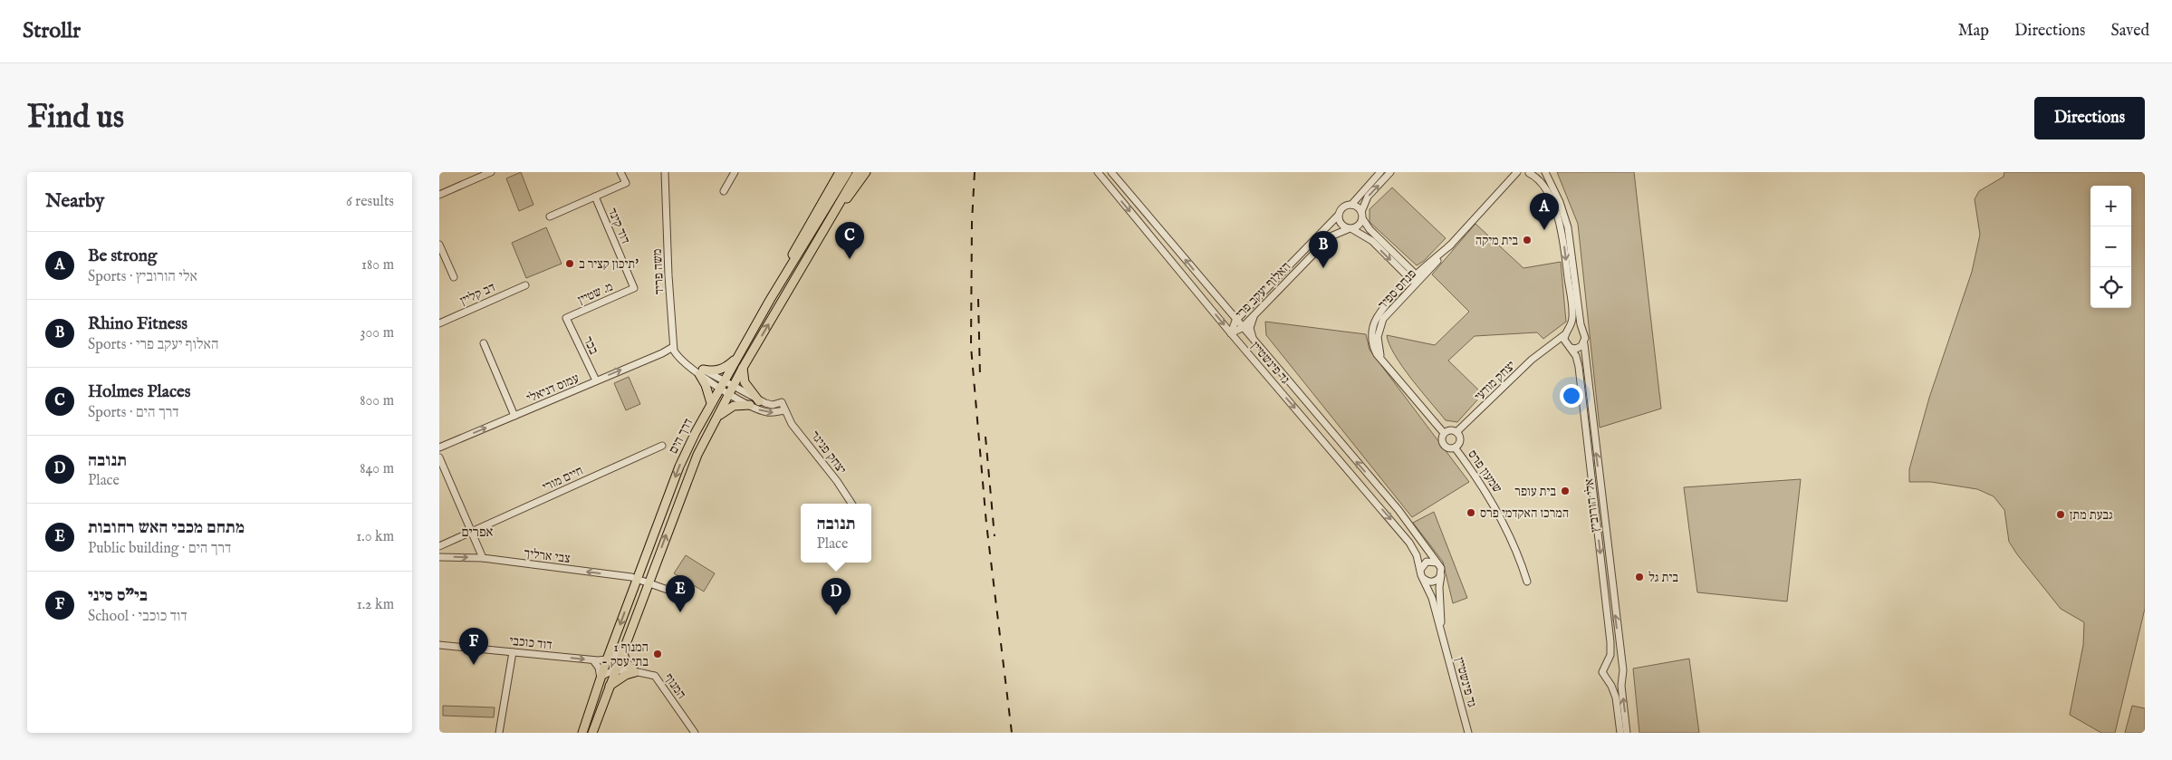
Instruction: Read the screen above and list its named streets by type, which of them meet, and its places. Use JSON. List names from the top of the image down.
{
  "streets": {
    "main road": ["דרך הים"],
    "street": [
      "דוד קינד",
      "משה פריד",
      "פנחס ספיר",
      "האלוף יעקב פרי",
      "מ. שטיין",
      "דב קליין",
      "בכר",
      "גד פינשטיין",
      "יצחק מודעי",
      "עמוס דניאלי",
      "יצחק פניגר",
      "שמעון פרס",
      "חיים מורי",
      "אלי הורוביץ",
      "צבי ארליך",
      "דוד כוכבי",
      "המנוף"
    ]
  },
  "crossings": [
    ["דוד קינד", "מ. שטיין"],
    ["משה פריד", "עמוס דניאלי"],
    ["משה פריד", "דרך הים"],
    ["משה פריד", "יצחק פניגר"],
    ["האלוף יעקב פרי", "גד פינשטיין"],
    ["מ. שטיין", "בכר"],
    ["בכר", "עמוס דניאלי"],
    ["יצחק מודעי", "שמעון פרס"],
    ["יצחק מודעי", "אלי הורוביץ"],
    ["דרך הים", "יצחק פניגר"],
    ["דרך הים", "צבי ארליך"],
    ["דרך הים", "דוד כוכבי"],
    ["דרך הים", "המנוף"]
  ],
  "one_way": ["עמוס דניאלי", "דוד כוכבי"],
  "districts": ["אפרים"],
  "places": [
    "בית מיקה",
    "תיכון קציר ב'",
    "בית עופר",
    "המרכז האקדמי פרס",
    "גבעת מתן",
    "בית גל",
    "המנוף 1 - בתי עסק"
  ],
  "page": {
    "header": "Strollr",
    "nav": ["Map", "Directions", "Saved"],
    "buttons": "Directions",
    "title": "Find us",
    "heading": ["Nearby", "6 results"],
    "map_buttons": ["+", "−"],
    "pins": [
      "A",
      "C",
      "B",
      "E",
      "D",
      "F"
    ],
    "list": [
      {
        "mark": "A",
        "name": "Be strong",
        "note": "Sports · אלי הורוביץ",
        "value": "180 m"
      },
      {
        "mark": "B",
        "name": "Rhino Fitness",
        "note": "Sports · האלוף יעקב פרי",
        "value": "300 m"
      },
      {
        "mark": "C",
        "name": "Holmes Places",
        "note": "Sports · דרך הים",
        "value": "800 m"
      },
      {
        "mark": "D",
        "name": "תנובה",
        "note": "Place",
        "value": "840 m"
      },
      {
        "mark": "E",
        "name": "מתחם מכבי האש רחובות",
        "note": "Public building · דרך הים",
        "value": "1.0 km"
      },
      {
        "mark": "F",
        "name": "בי\"ס סיני",
        "note": "School · דוד כוכבי",
        "value": "1.2 km"
      }
    ],
    "popup": ["תנובה", "Place"]
  }
}
